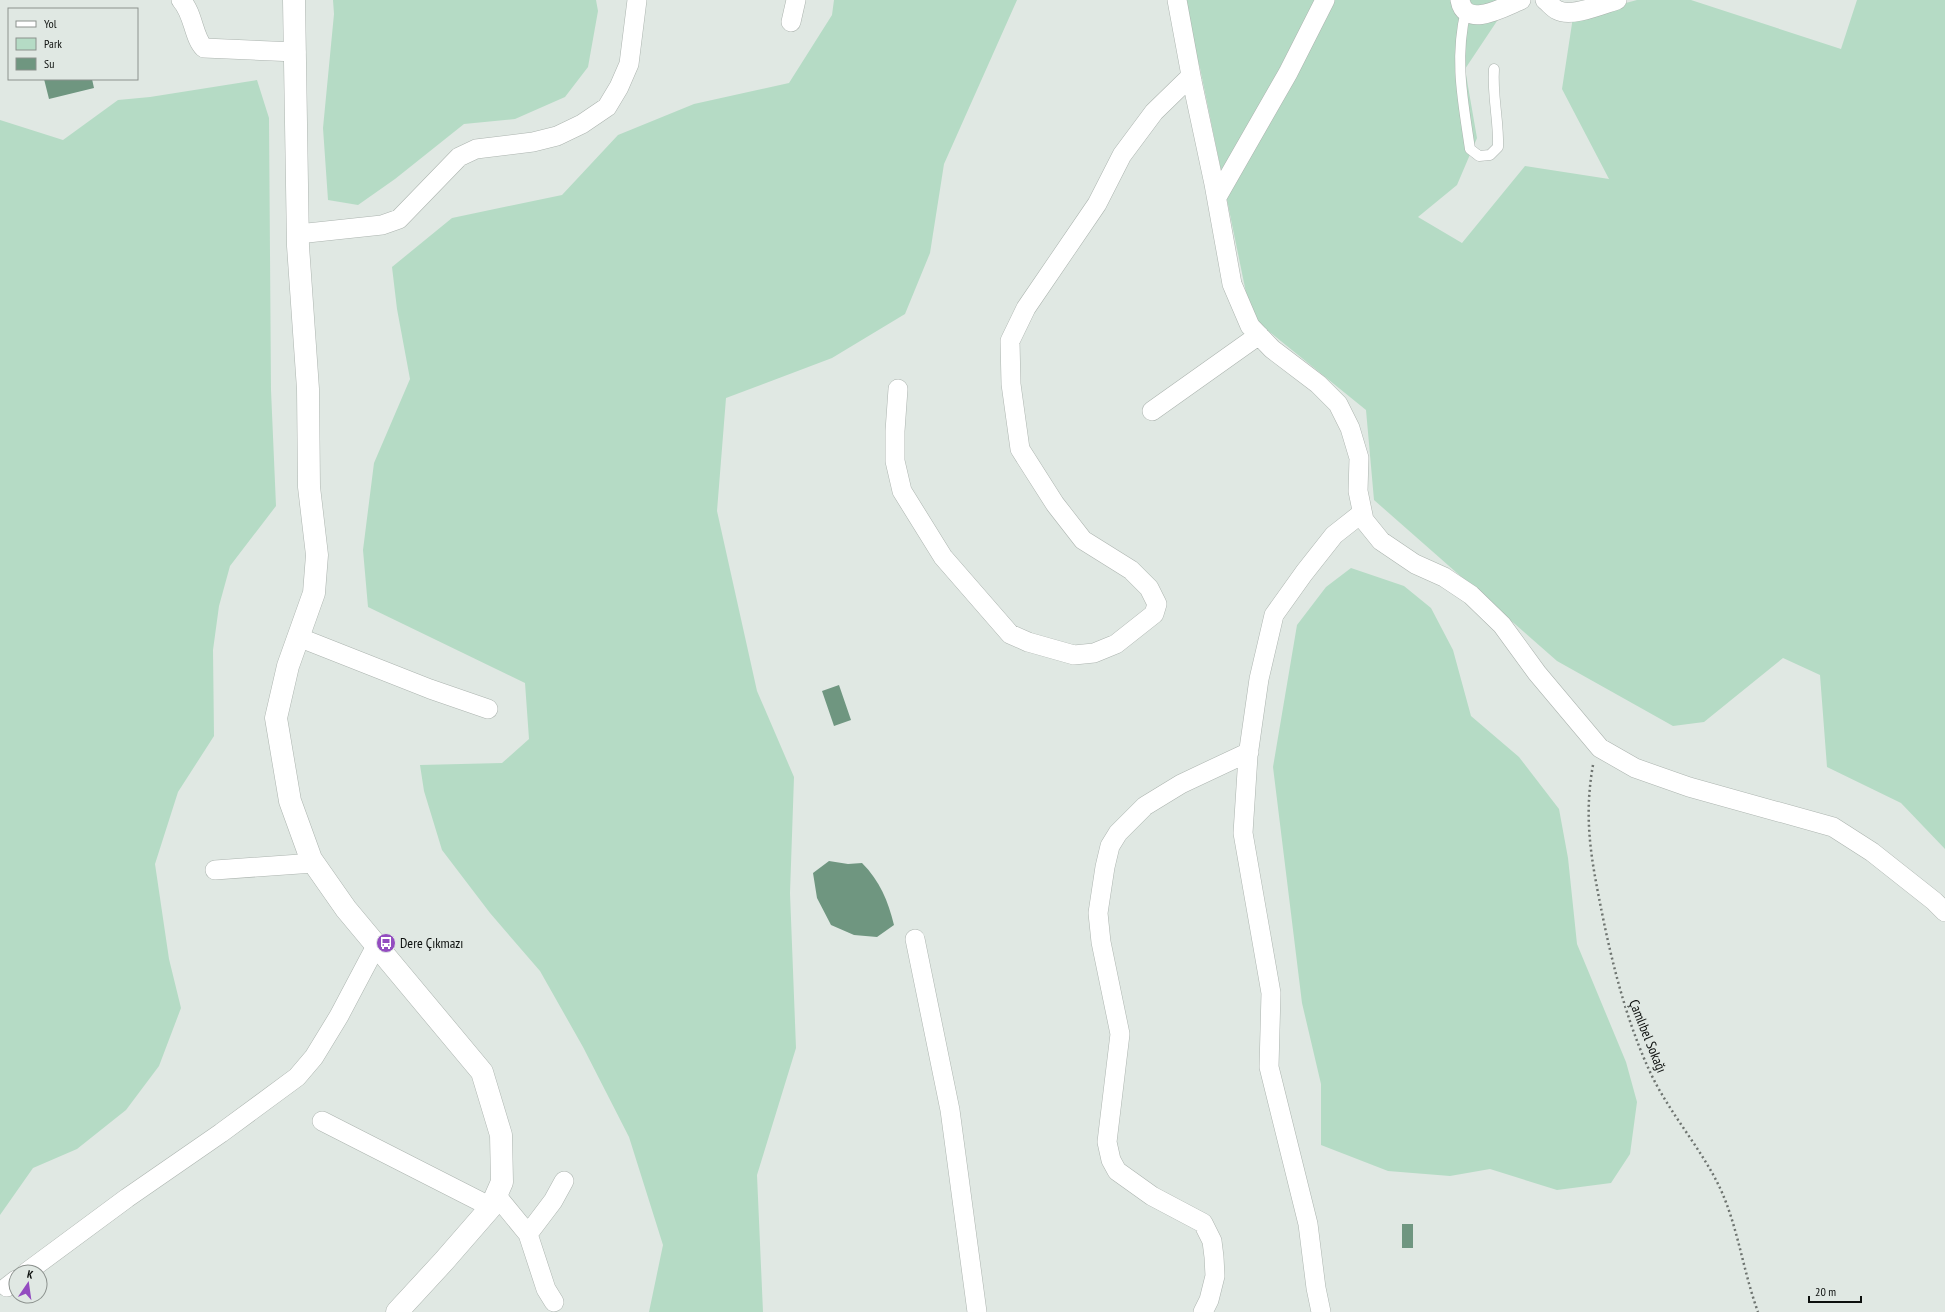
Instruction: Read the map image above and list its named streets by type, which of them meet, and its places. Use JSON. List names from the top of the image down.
{
  "streets": {
    "path": ["Çamlıbel Sokağı"]
  },
  "places": {
    "bus stop": ["Dere Çıkmazı"]
  },
  "legend": ["Yol", "Park", "Su"],
  "scale_bar": "20 m",
  "north": "top"
}
